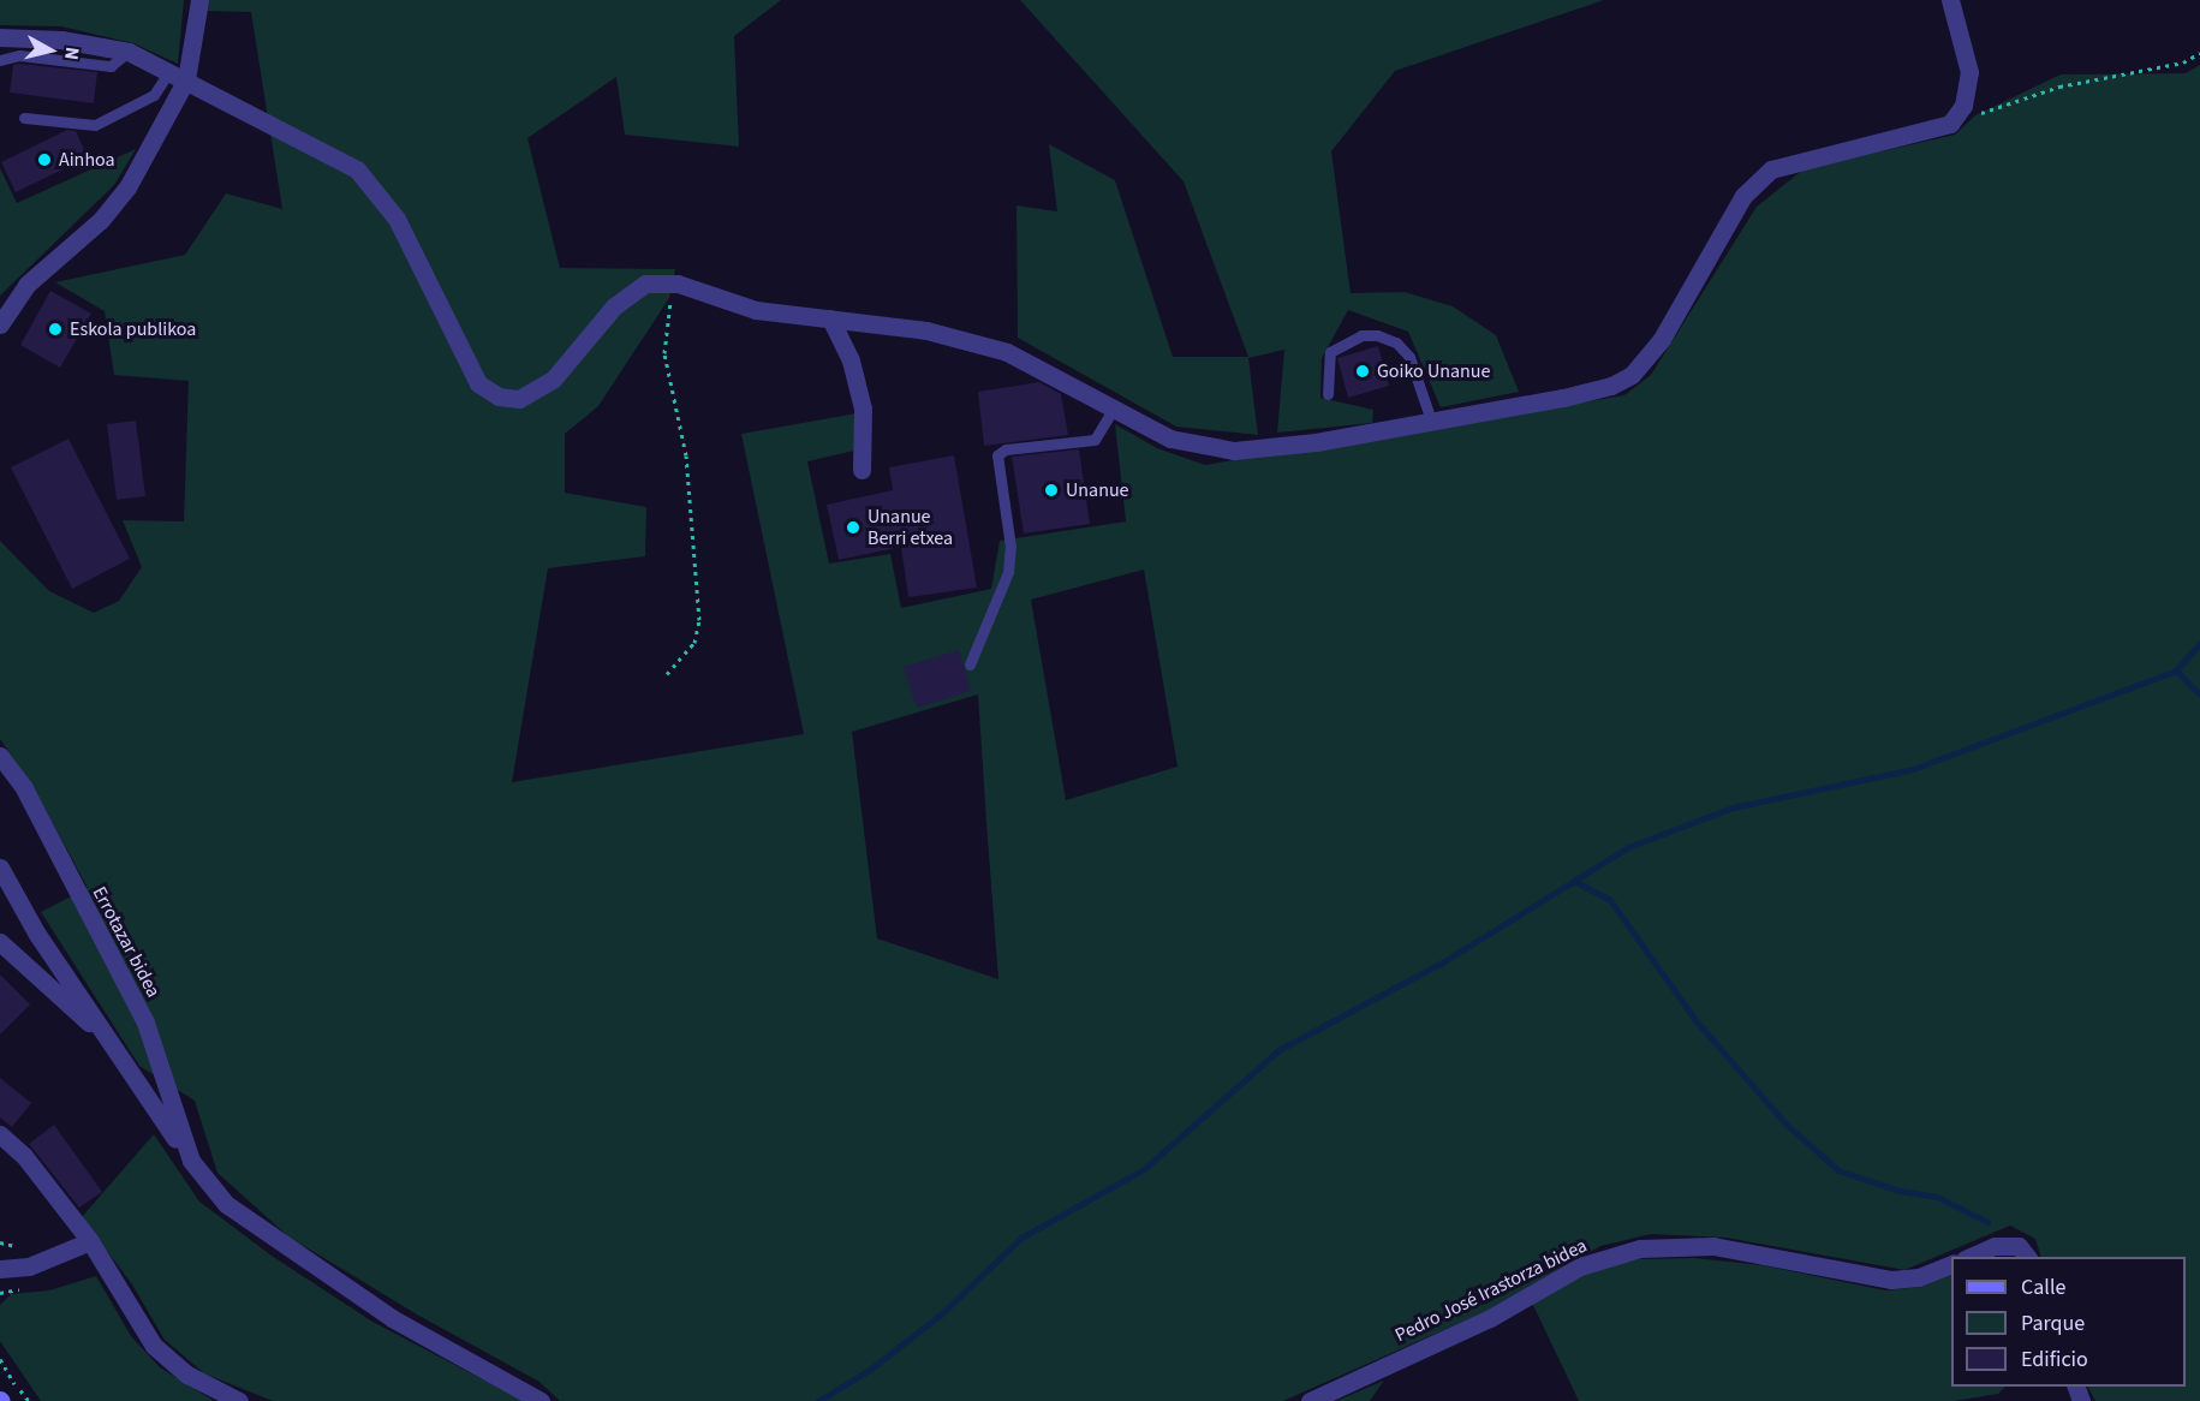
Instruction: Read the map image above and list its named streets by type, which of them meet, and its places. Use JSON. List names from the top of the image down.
{
  "streets": {
    "street": ["Errotazar bidea", "Pedro José Irastorza bidea"]
  },
  "places": [
    "Ainhoa",
    "Eskola publikoa",
    "Goiko Unanue",
    "Unanue",
    "Unanue Berri etxea"
  ],
  "legend": ["Calle", "Parque", "Edificio"],
  "north": "right"
}
